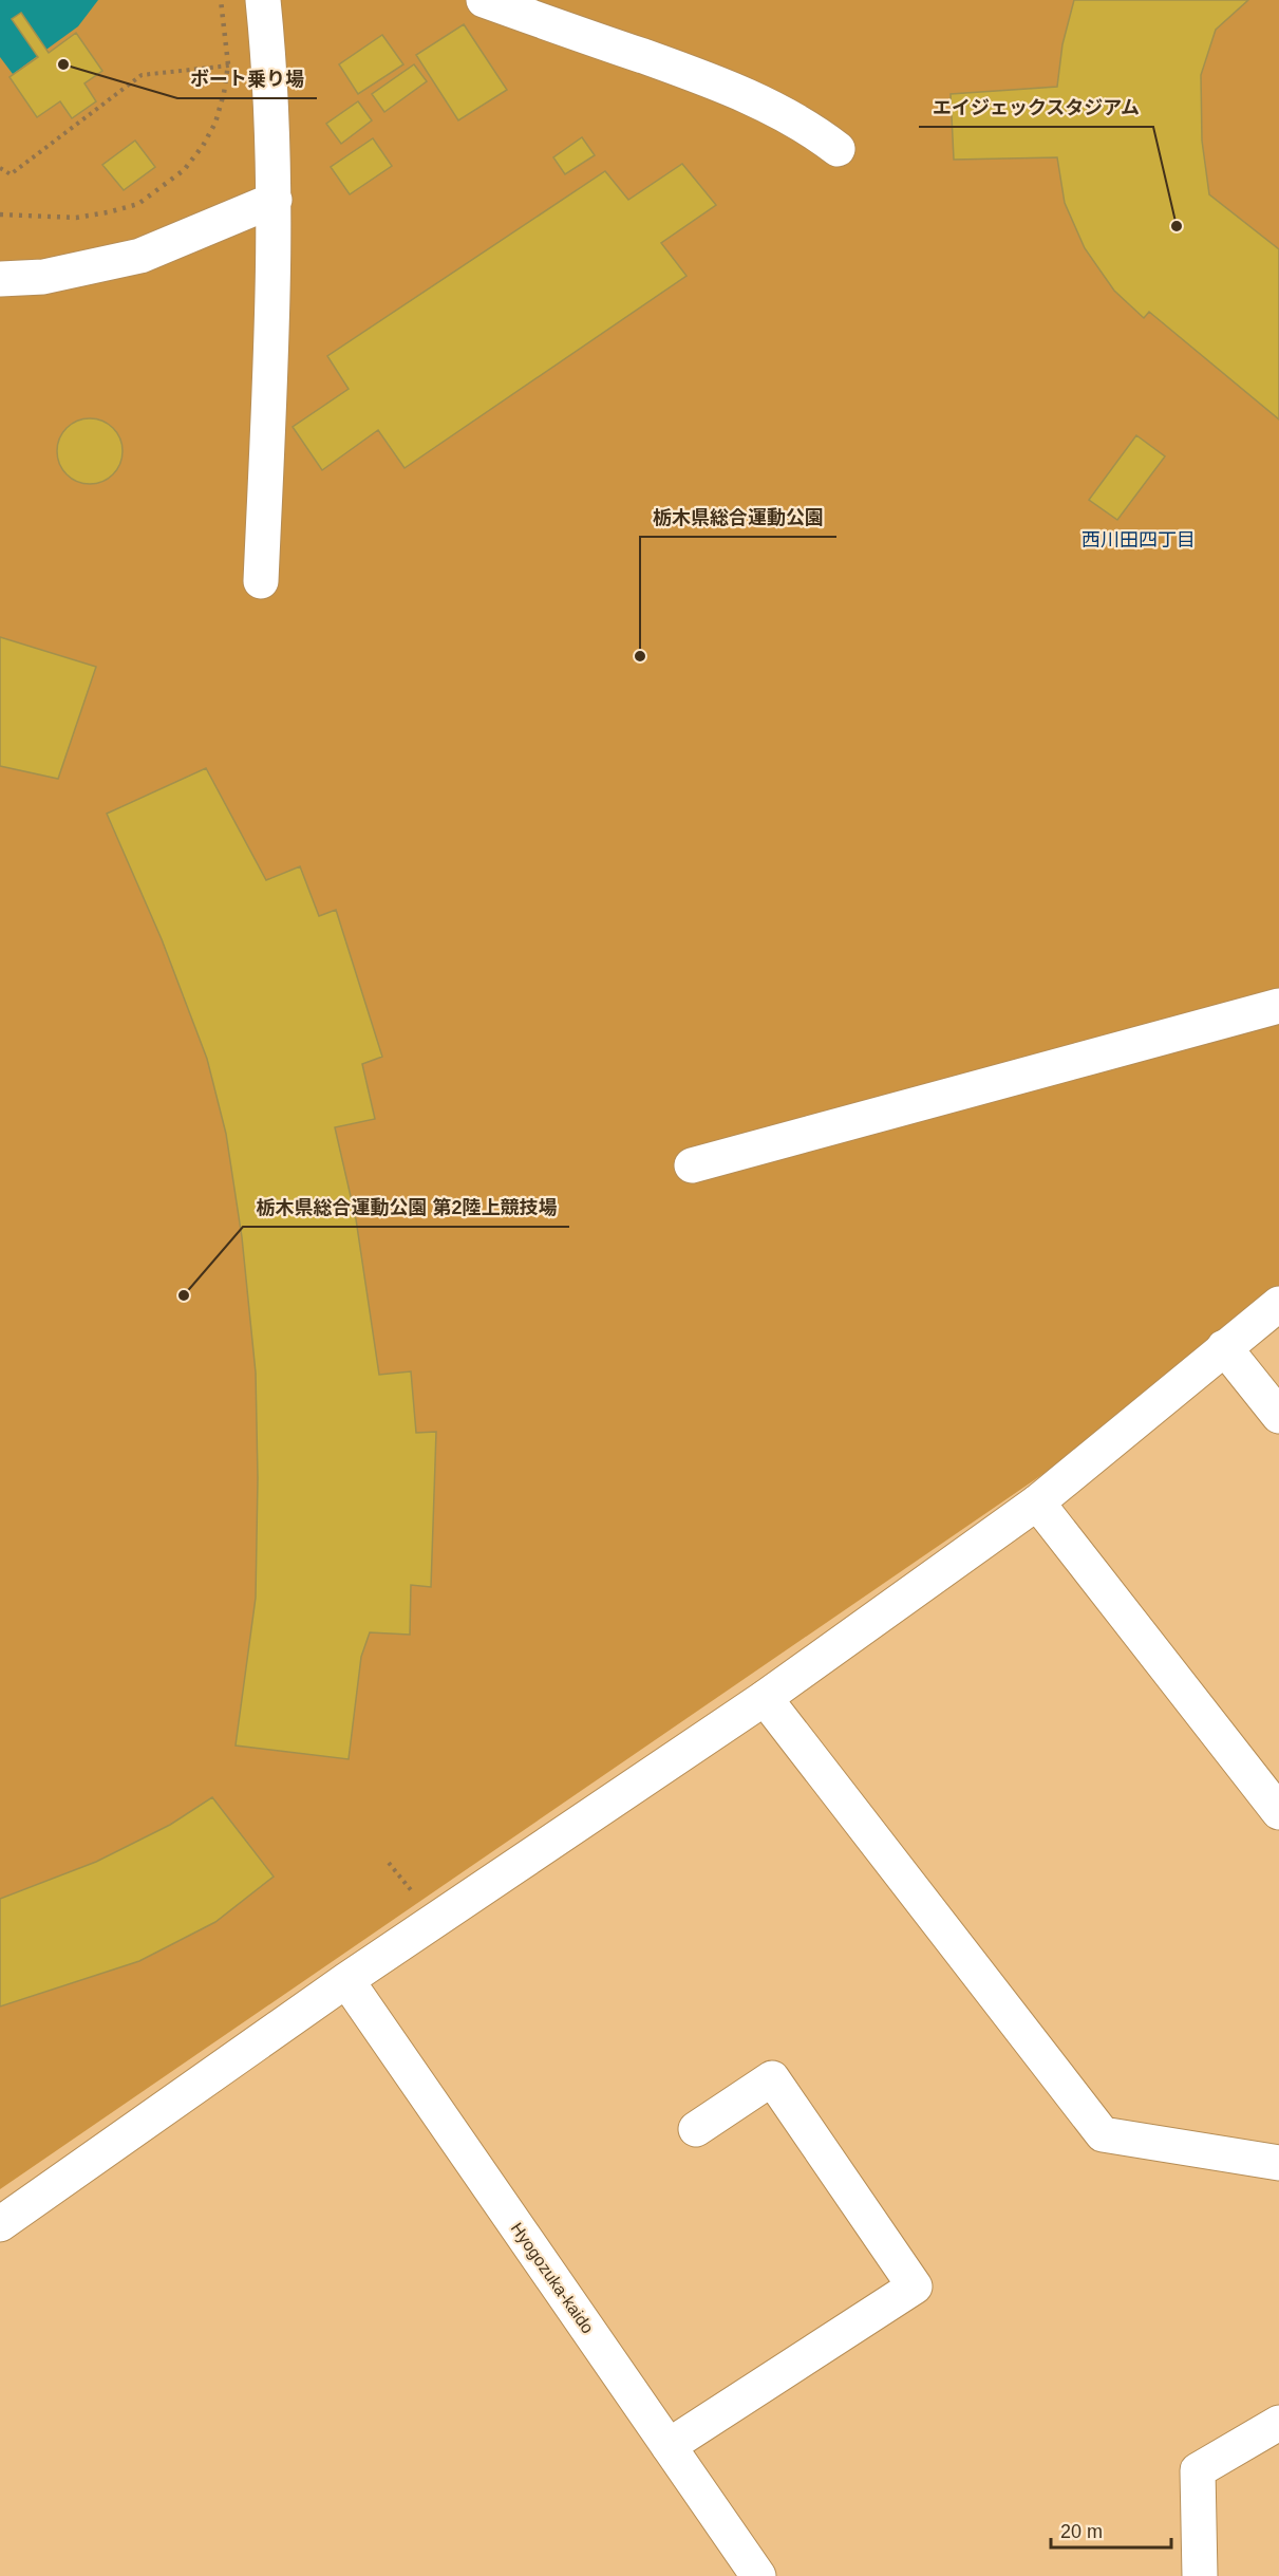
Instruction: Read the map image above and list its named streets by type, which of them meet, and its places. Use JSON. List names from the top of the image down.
{
  "streets": {
    "street": ["Hyogozuka-kaido"]
  },
  "districts": ["西川田四丁目"],
  "places": [
    "ボート乗り場",
    "エイジェックスタジアム",
    "栃木県総合運動公園",
    "栃木県総合運動公園 第2陸上競技場"
  ],
  "scale_bar": "20 m"
}
